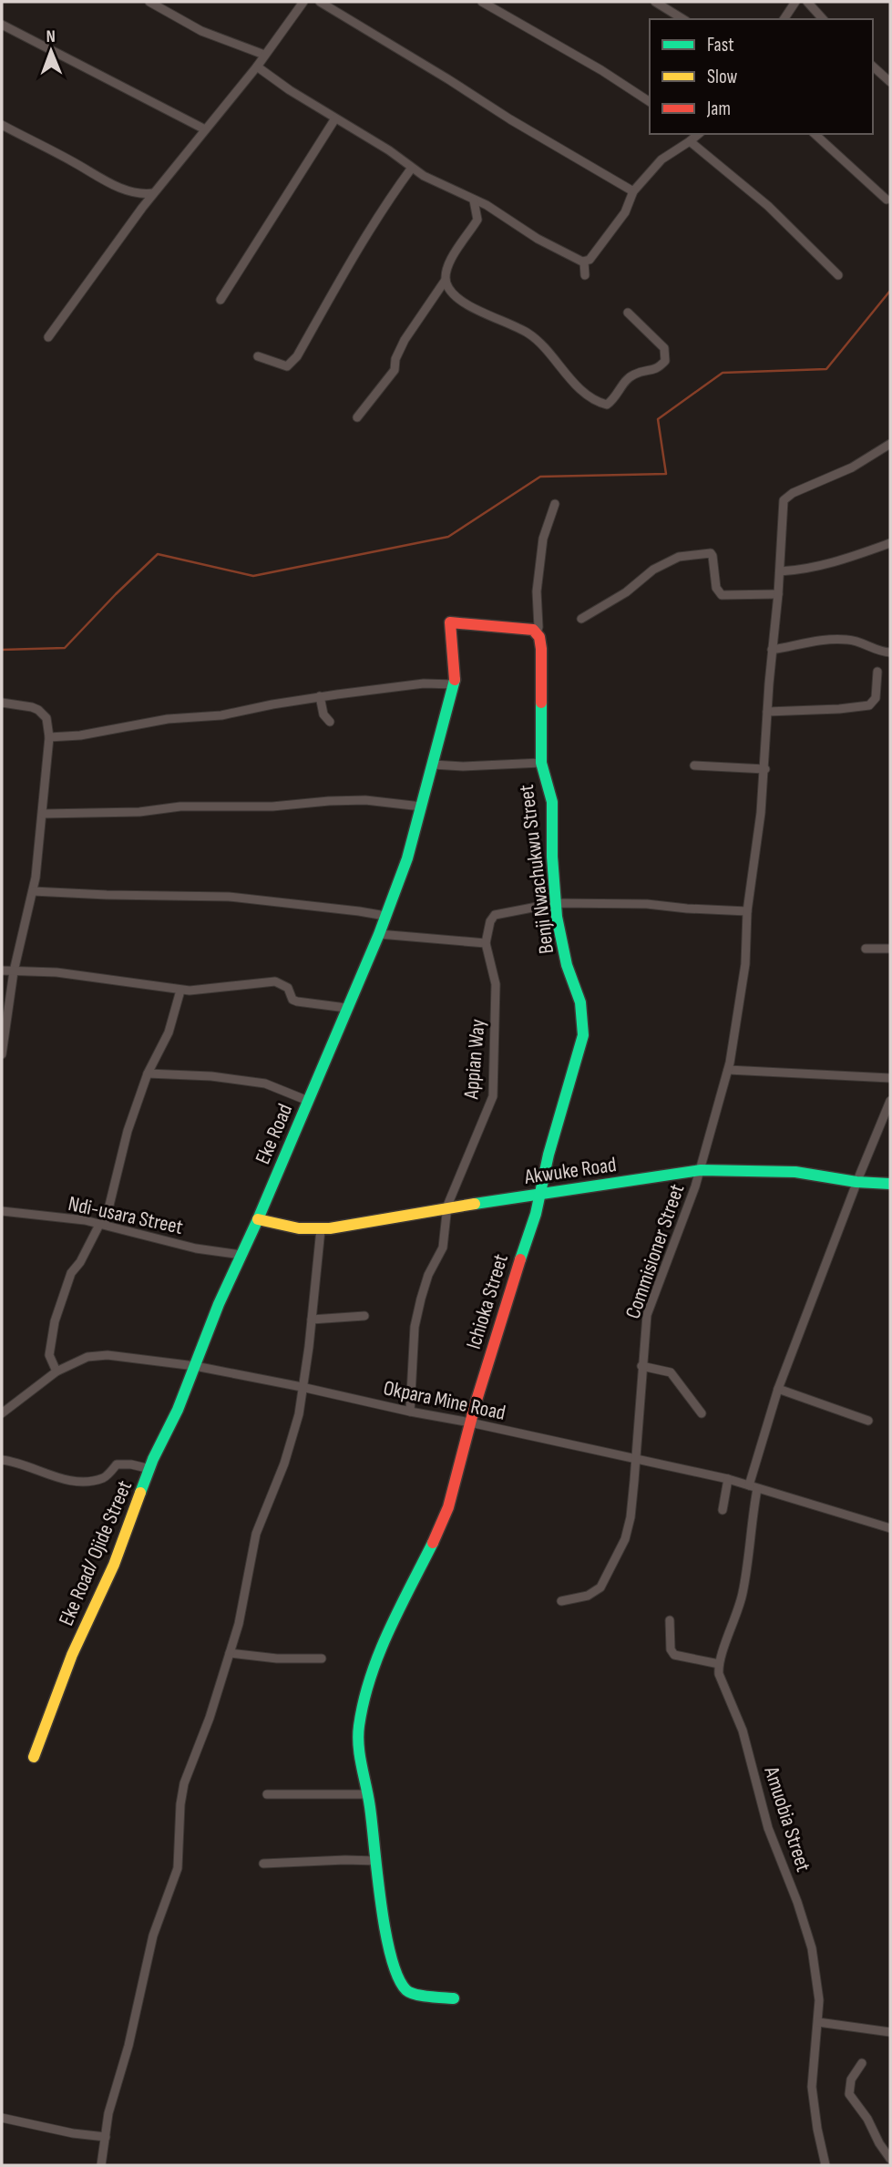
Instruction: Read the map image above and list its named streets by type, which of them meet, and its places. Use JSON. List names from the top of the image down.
{
  "streets": {
    "street": [
      "Benji Nwachukwu Street",
      "Appian Way",
      "Eke Road",
      "Akwuke Road",
      "Ndi-usara Street",
      "Commisioner Street",
      "Ichioka Street",
      "Okpara Mine Road",
      "Eke Road/ Ojide Street",
      "Amuobia Street"
    ]
  },
  "crossings": [
    ["Benji Nwachukwu Street", "Eke Road"],
    ["Benji Nwachukwu Street", "Akwuke Road"],
    ["Benji Nwachukwu Street", "Ichioka Street"],
    ["Appian Way", "Akwuke Road"],
    ["Appian Way", "Okpara Mine Road"],
    ["Eke Road", "Akwuke Road"],
    ["Eke Road", "Ndi-usara Street"],
    ["Eke Road", "Okpara Mine Road"],
    ["Eke Road", "Eke Road/ Ojide Street"],
    ["Akwuke Road", "Commisioner Street"],
    ["Akwuke Road", "Ichioka Street"],
    ["Commisioner Street", "Okpara Mine Road"],
    ["Ichioka Street", "Okpara Mine Road"],
    ["Okpara Mine Road", "Eke Road/ Ojide Street"]
  ],
  "legend": ["Fast", "Slow", "Jam"],
  "north": "top"
}
